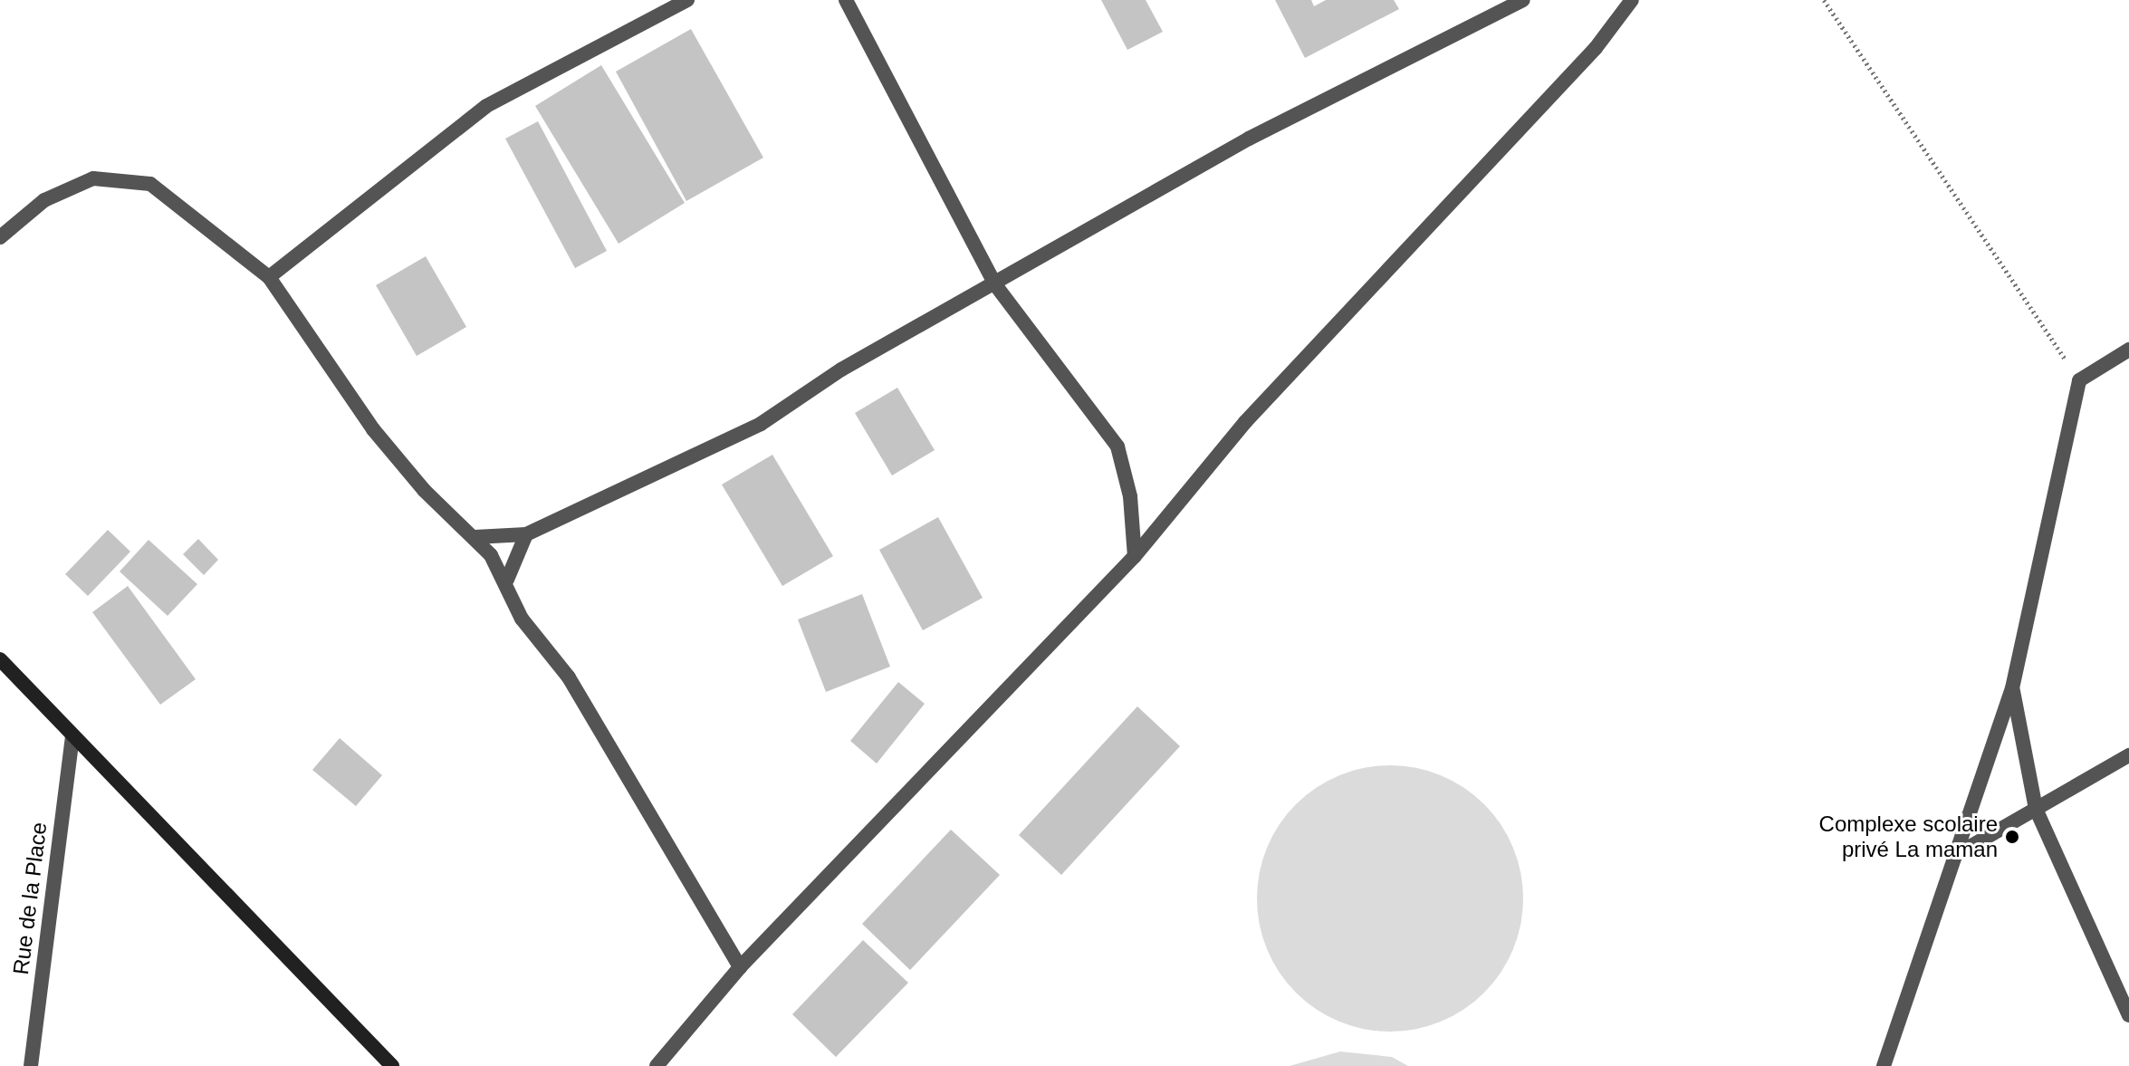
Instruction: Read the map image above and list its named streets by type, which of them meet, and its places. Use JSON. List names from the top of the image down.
{
  "streets": {
    "street": ["Rue de la Place"]
  },
  "places": ["Complexe scolaire privé La maman"]
}
